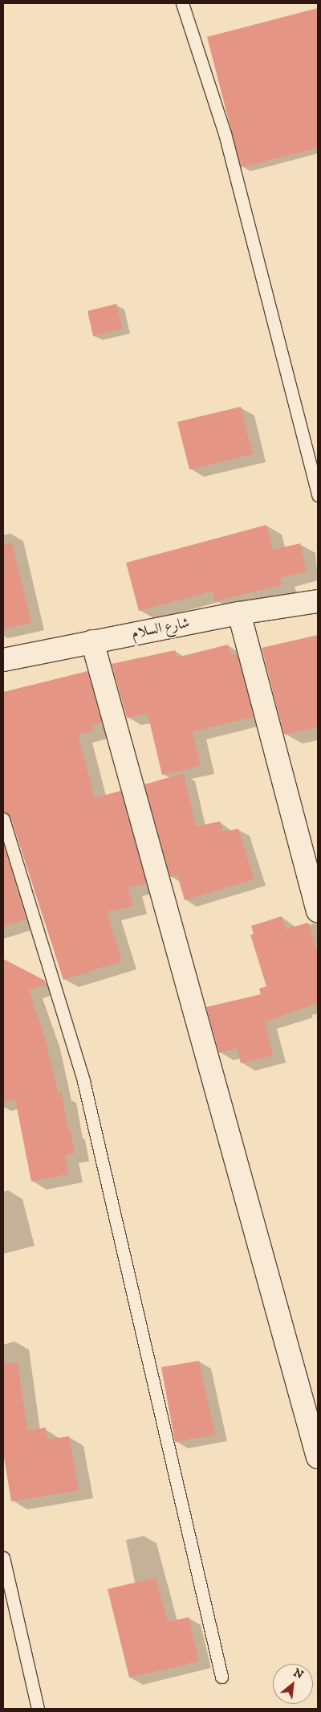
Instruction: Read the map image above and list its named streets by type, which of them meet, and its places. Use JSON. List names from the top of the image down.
{
  "streets": {
    "street": ["شارع السلام"]
  },
  "north": "top right"
}
